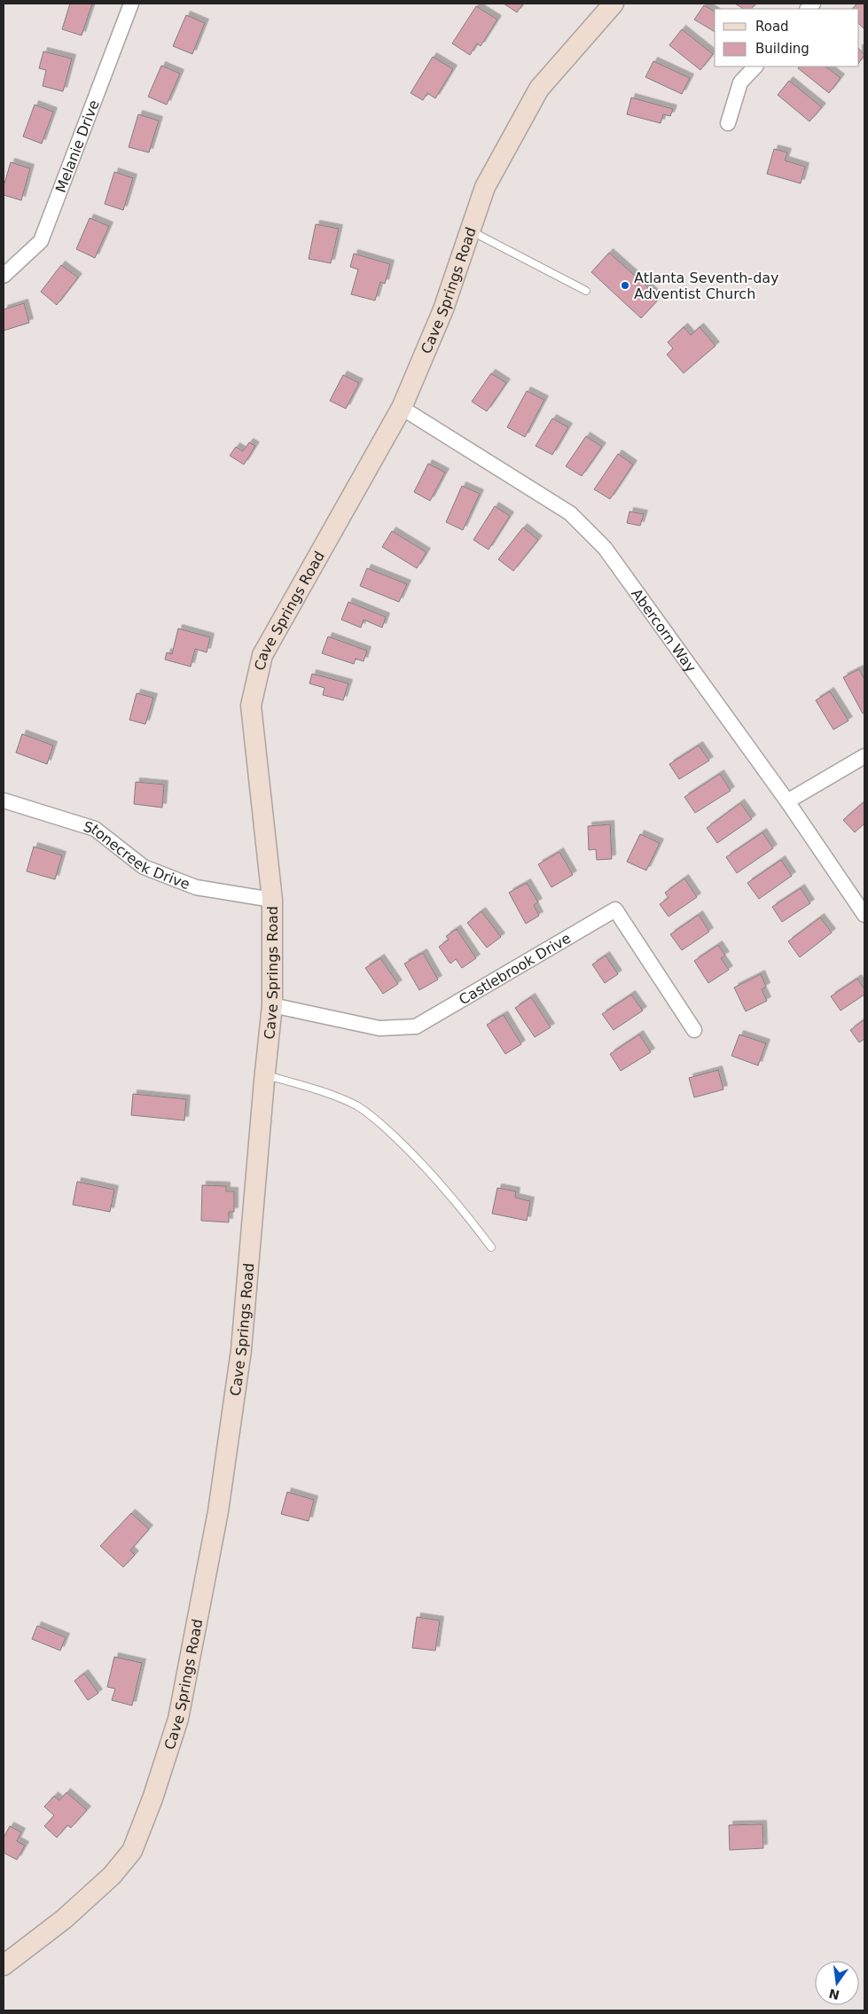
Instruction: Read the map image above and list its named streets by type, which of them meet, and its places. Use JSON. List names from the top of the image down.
{
  "streets": {
    "street": [
      "Melanie Drive",
      "Cave Springs Road",
      "Abercorn Way",
      "Stonecreek Drive",
      "Castlebrook Drive"
    ]
  },
  "crossings": [
    ["Cave Springs Road", "Abercorn Way"],
    ["Cave Springs Road", "Stonecreek Drive"],
    ["Cave Springs Road", "Castlebrook Drive"]
  ],
  "places": ["Atlanta Seventh-day Adventist Church"],
  "legend": ["Road", "Building"],
  "north": "bottom"
}
